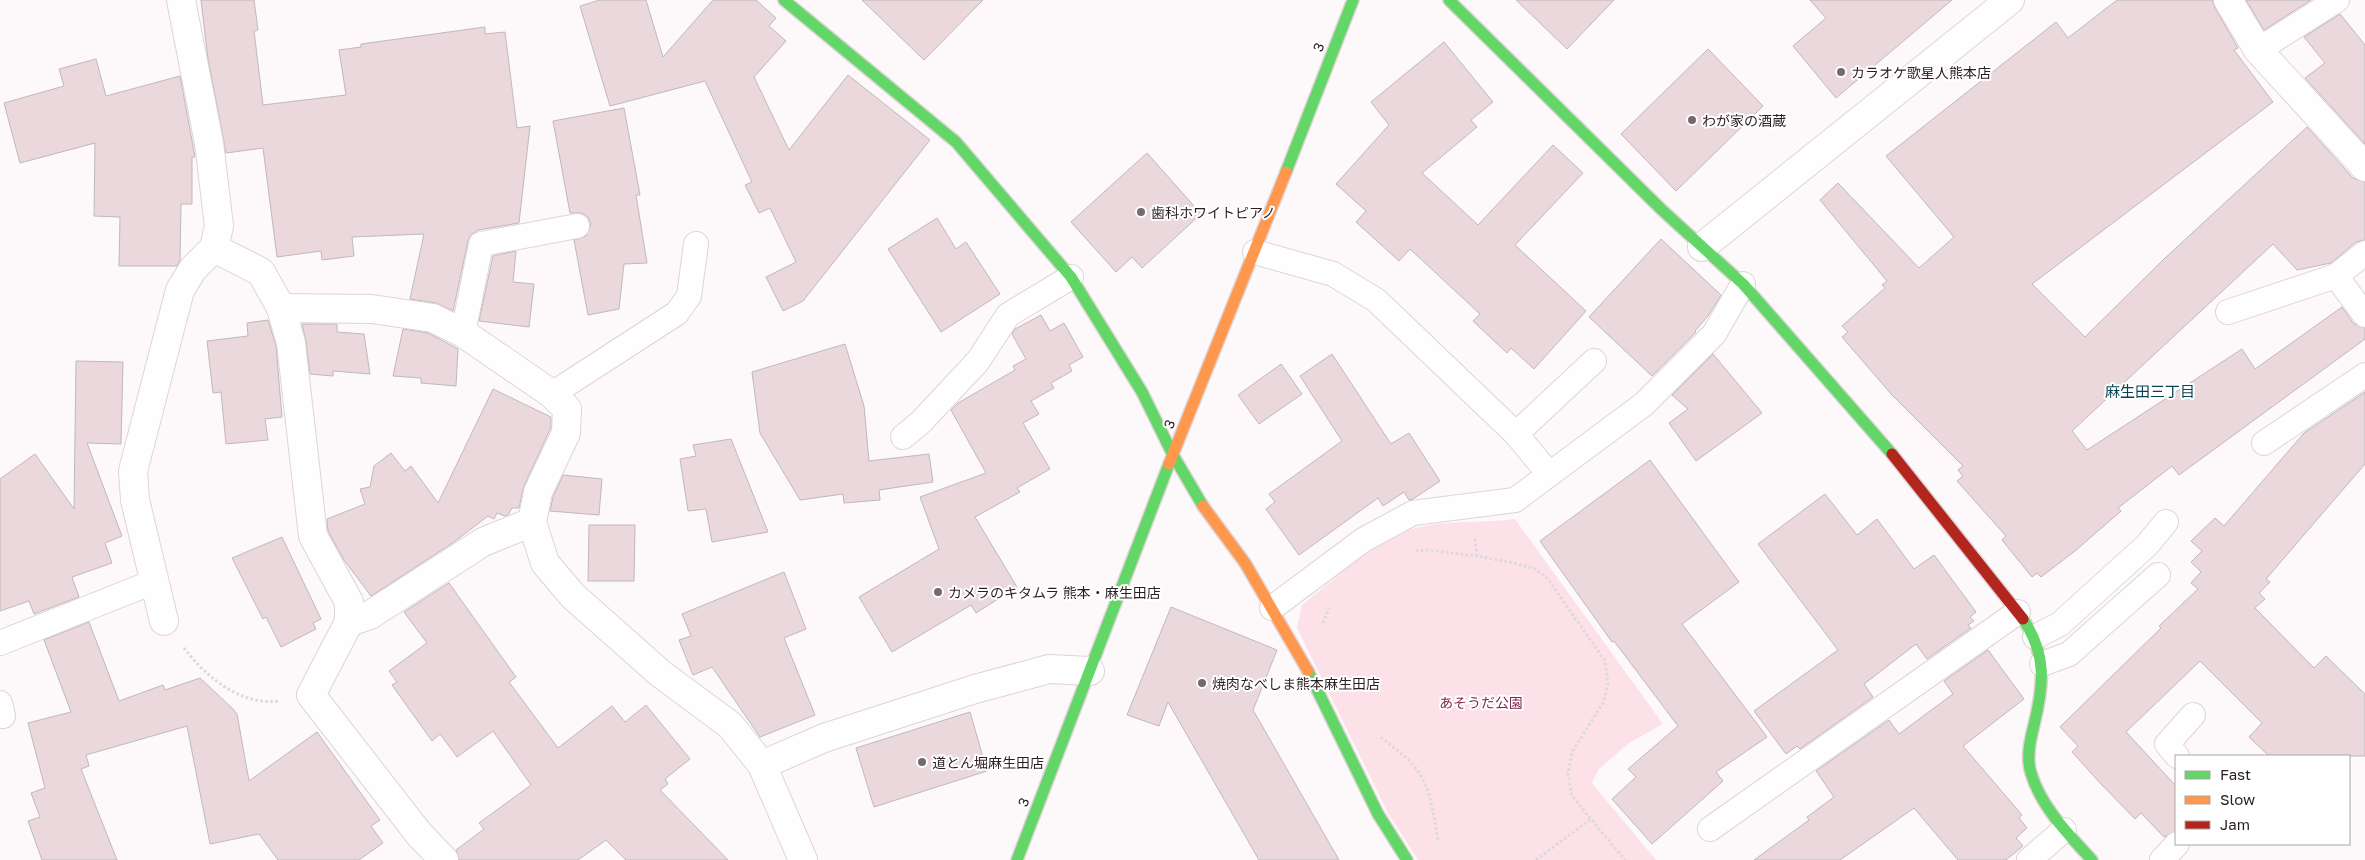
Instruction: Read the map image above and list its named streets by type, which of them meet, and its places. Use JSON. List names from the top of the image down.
{
  "streets": {
    "street": ["3"]
  },
  "districts": ["麻生田三丁目"],
  "parks": ["あそうだ公園"],
  "places": [
    "カラオケ歌星人熊本店",
    "わが家の酒蔵",
    "歯科ホワイトピアノ",
    "カメラのキタムラ 熊本・麻生田店",
    "焼肉なべしま熊本麻生田店",
    "道とん堀麻生田店"
  ],
  "legend": ["Fast", "Slow", "Jam"]
}
